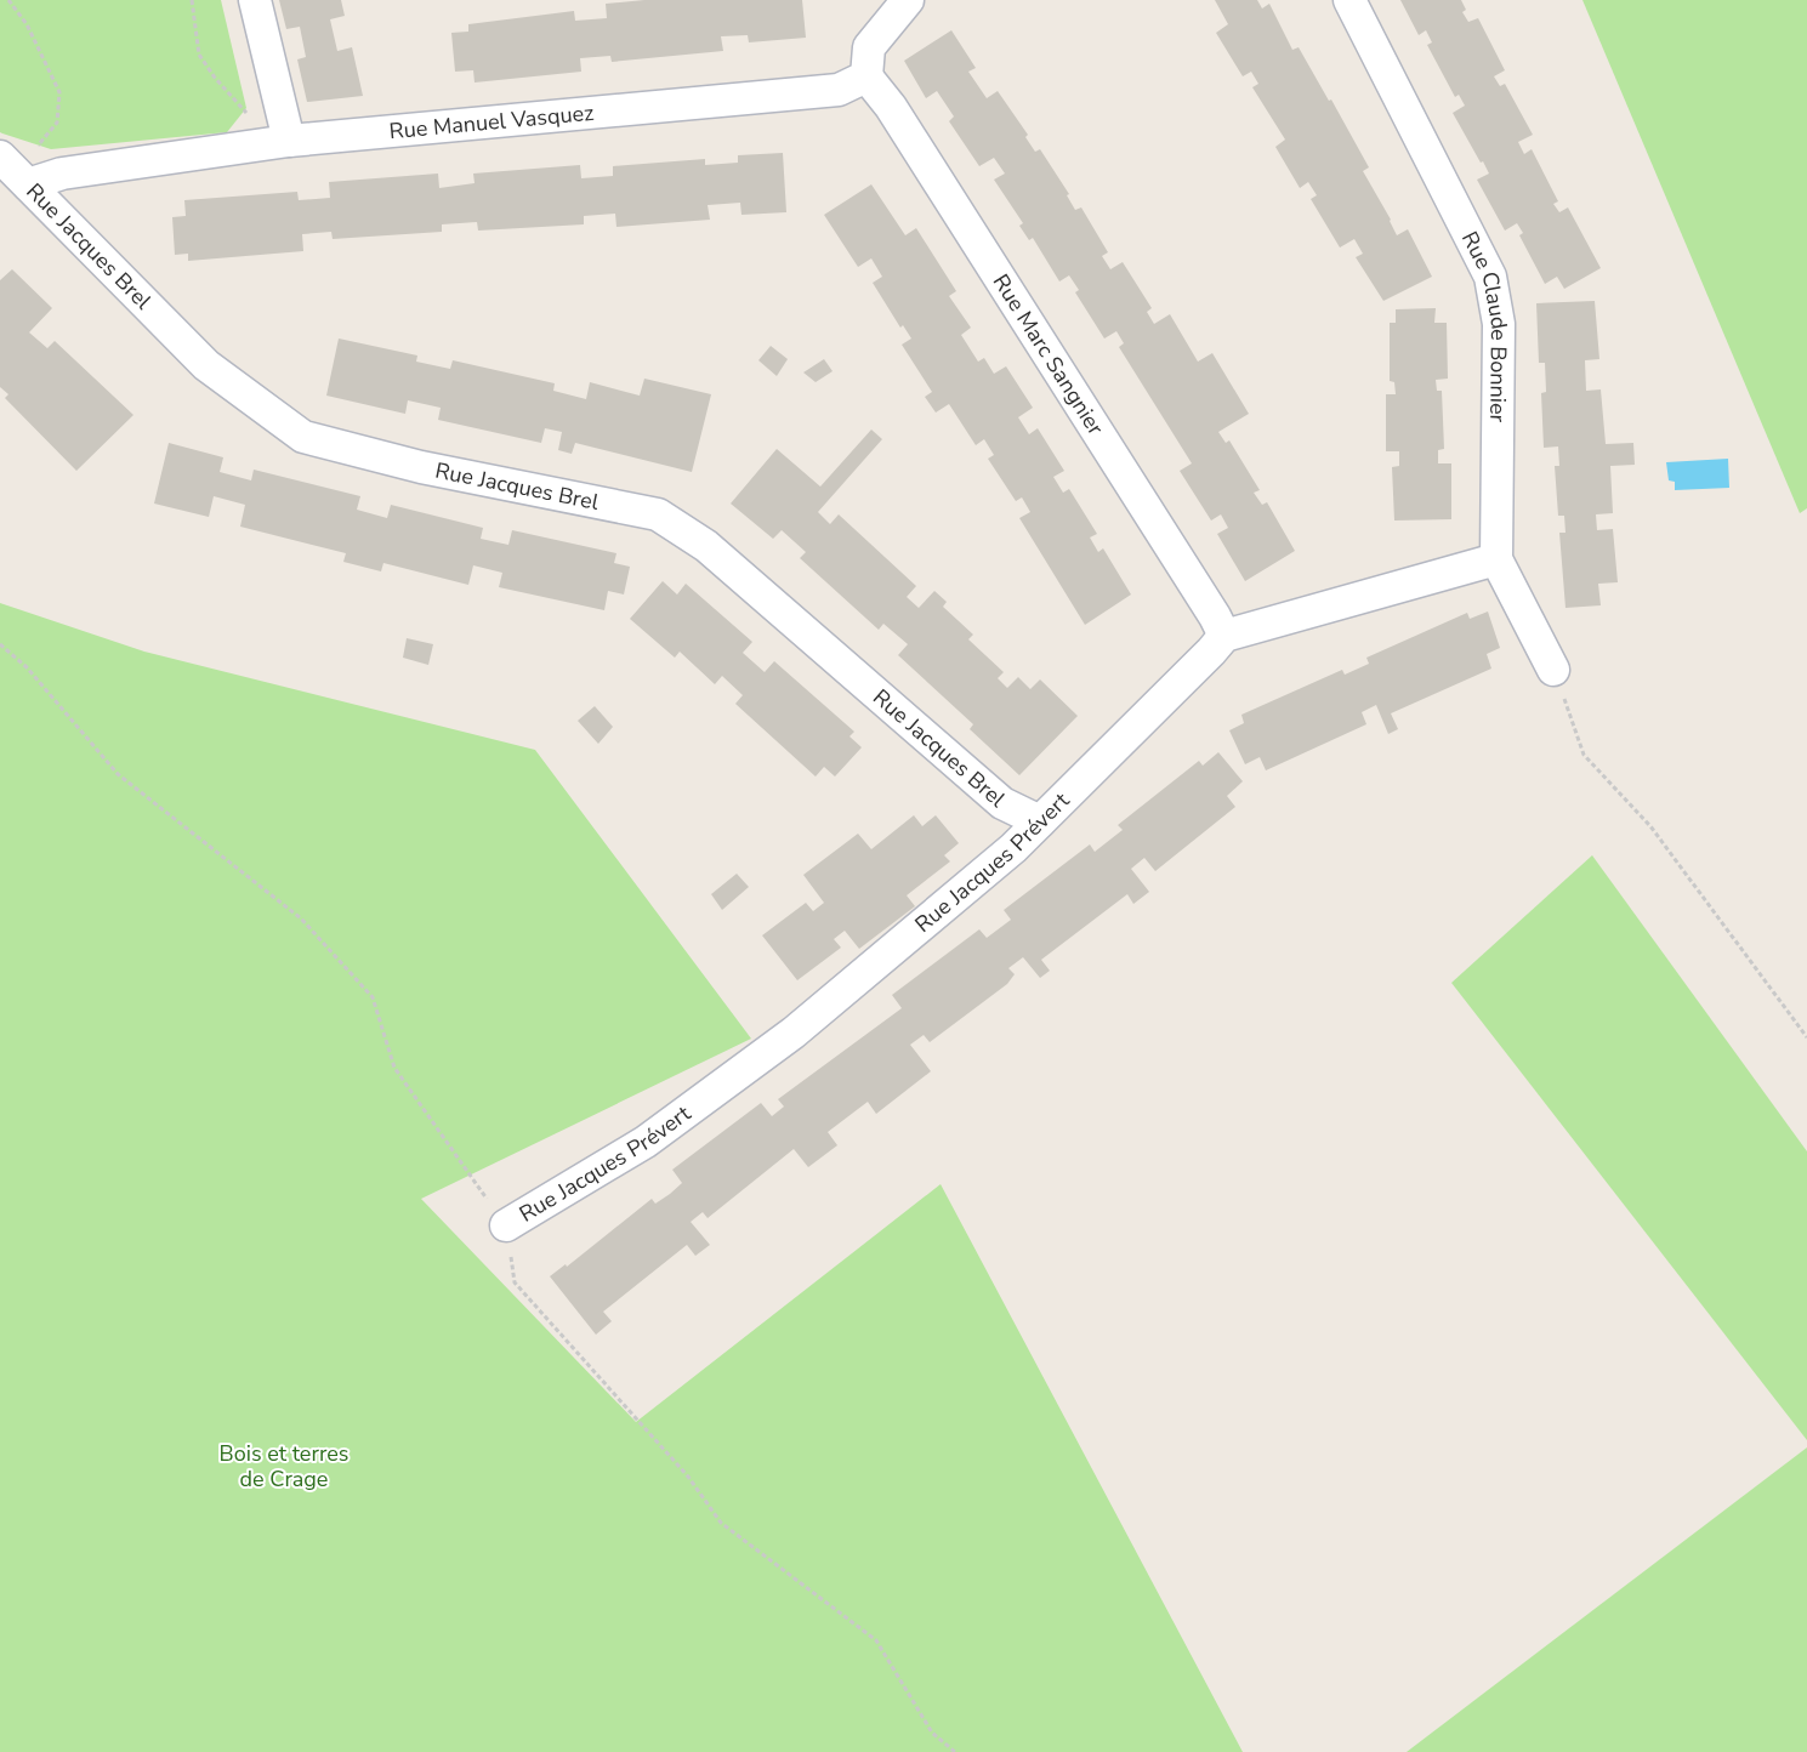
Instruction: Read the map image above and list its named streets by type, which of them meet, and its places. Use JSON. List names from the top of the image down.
{
  "streets": {
    "street": [
      "Rue Manuel Vasquez",
      "Rue Jacques Brel",
      "Rue Claude Bonnier",
      "Rue Marc Sangnier",
      "Rue Jacques Prévert"
    ]
  },
  "crossings": [
    ["Rue Manuel Vasquez", "Rue Jacques Brel"],
    ["Rue Manuel Vasquez", "Rue Marc Sangnier"],
    ["Rue Jacques Brel", "Rue Jacques Prévert"],
    ["Rue Marc Sangnier", "Rue Jacques Prévert"]
  ],
  "parks": ["Bois et terres de Crage"]
}
